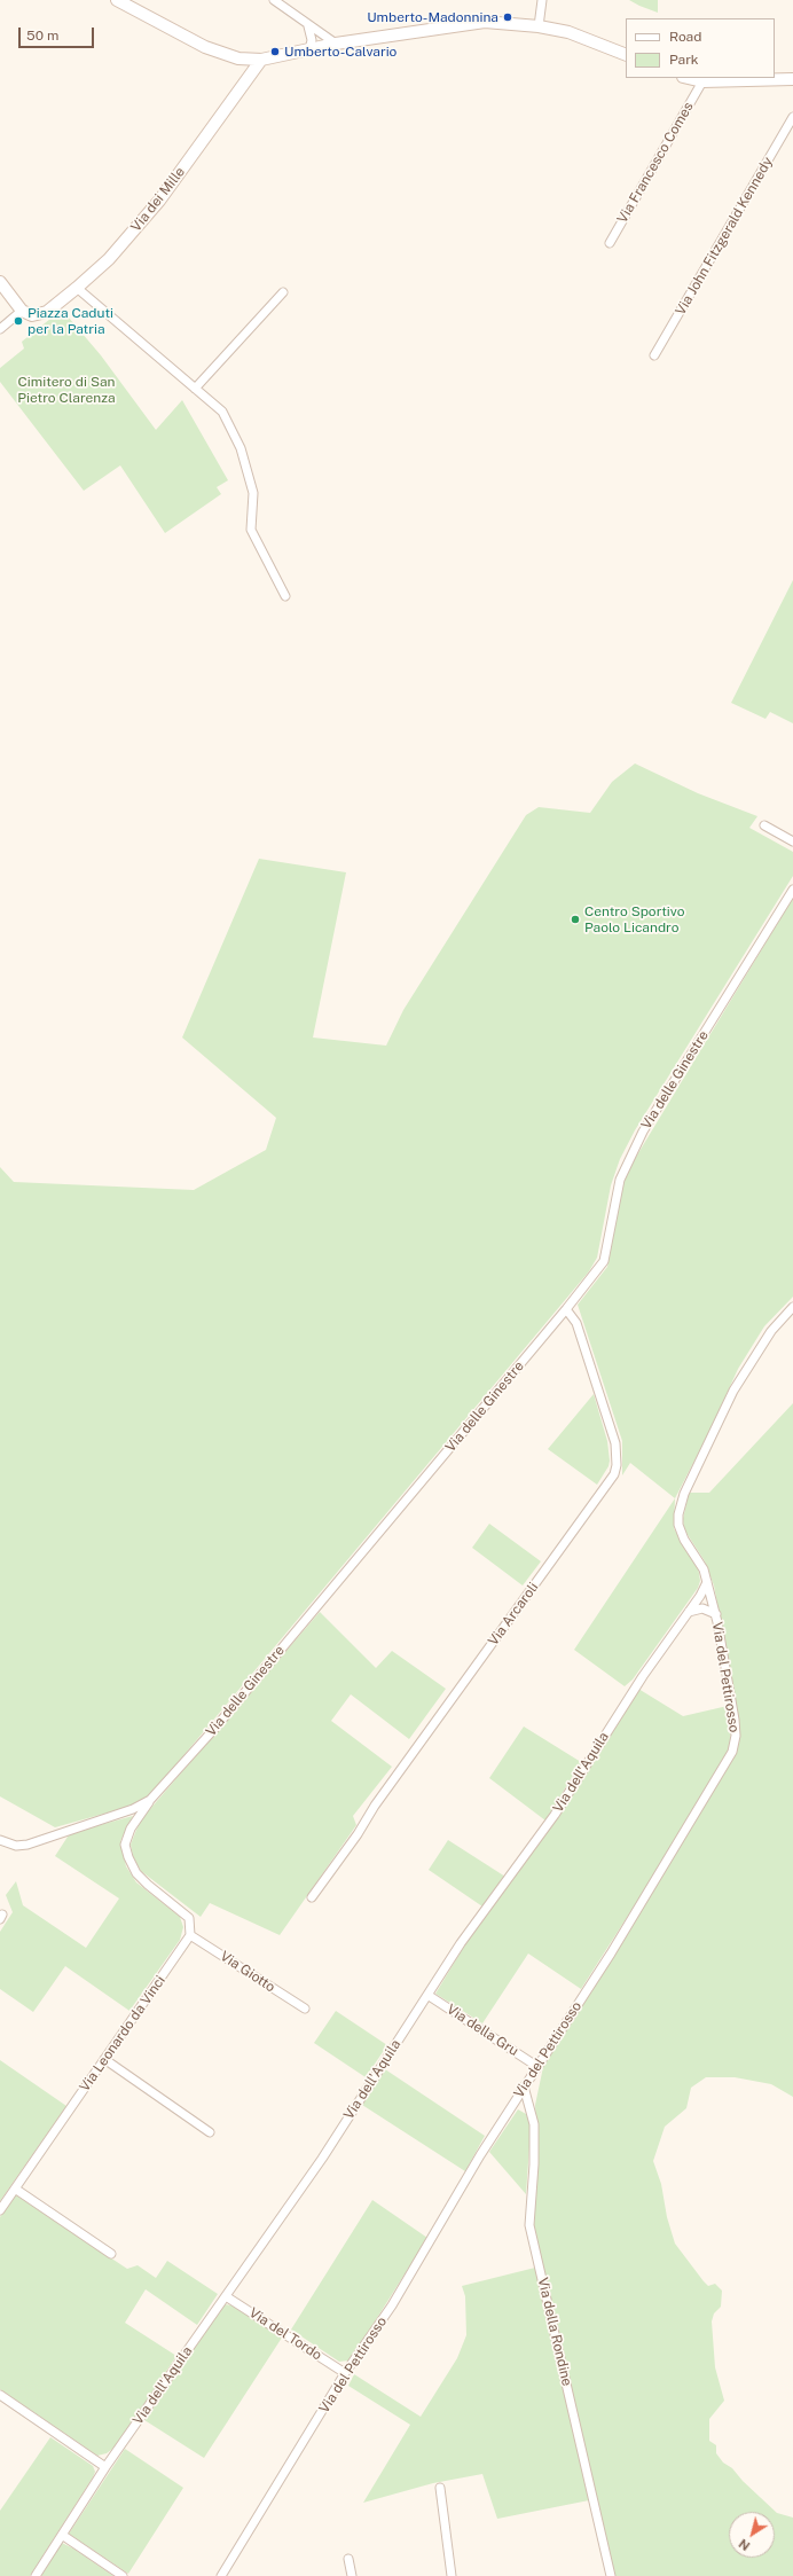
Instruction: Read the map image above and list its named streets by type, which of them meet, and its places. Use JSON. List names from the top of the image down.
{
  "streets": {
    "main road": ["Via dei Mille"],
    "street": [
      "Via Francesco Comes",
      "Via John Fitzgerald Kennedy",
      "Via delle Ginestre",
      "Via Arcaroli",
      "Via del Pettirosso",
      "Via dell'Aquila",
      "Via Giotto",
      "Via della Gru",
      "Via Leonardo da Vinci",
      "Via della Rondine",
      "Via del Tordo"
    ]
  },
  "crossings": [
    ["Via delle Ginestre", "Via Arcaroli"],
    ["Via del Pettirosso", "Via dell'Aquila"],
    ["Via del Pettirosso", "Via della Gru"],
    ["Via del Pettirosso", "Via della Rondine"],
    ["Via del Pettirosso", "Via del Tordo"],
    ["Via dell'Aquila", "Via della Gru"],
    ["Via dell'Aquila", "Via del Tordo"],
    ["Via Giotto", "Via Leonardo da Vinci"]
  ],
  "parks": ["Cimitero di San Pietro Clarenza"],
  "places": [
    "Umberto-Madonnina",
    "Umberto-Calvario",
    "Piazza Caduti per la Patria",
    "Centro Sportivo Paolo Licandro"
  ],
  "legend": ["Road", "Park"],
  "scale_bar": "50 m",
  "north": "bottom left"
}
